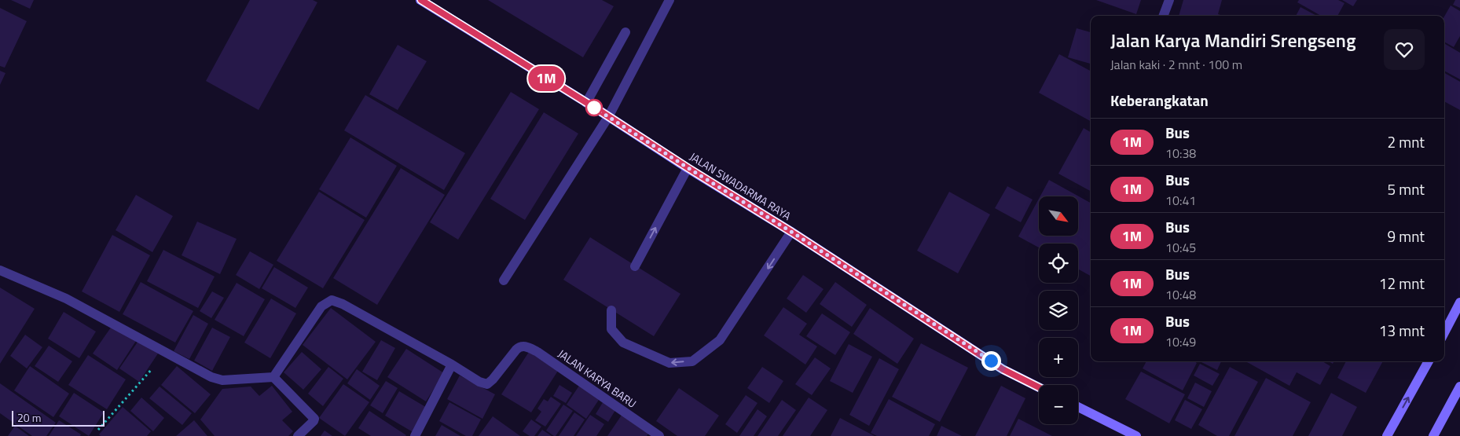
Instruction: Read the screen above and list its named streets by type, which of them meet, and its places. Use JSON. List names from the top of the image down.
{
  "streets": {
    "main road": ["JALAN SWADARMA RAYA"],
    "street": ["JALAN KARYA BARU"]
  },
  "lines": ["bus line 1M"],
  "scale_bar": "20 m",
  "north": "bottom right",
  "page": {
    "on_map": "1M",
    "heading": [
      ["Jalan Karya Mandiri Srengseng", "Jalan kaki · 2 mnt · 100 m"],
      "Keberangkatan"
    ],
    "list": [
      {
        "mark": "1M",
        "name": "Bus",
        "note": "10:38",
        "value": "2 mnt"
      },
      {
        "mark": "1M",
        "name": "Bus",
        "note": "10:41",
        "value": "5 mnt"
      },
      {
        "mark": "1M",
        "name": "Bus",
        "note": "10:45",
        "value": "9 mnt"
      },
      {
        "mark": "1M",
        "name": "Bus",
        "note": "10:48",
        "value": "12 mnt"
      },
      {
        "mark": "1M",
        "name": "Bus",
        "note": "10:49",
        "value": "13 mnt"
      }
    ],
    "map_buttons": ["+", "−"],
    "scale": "20 m"
  }
}
